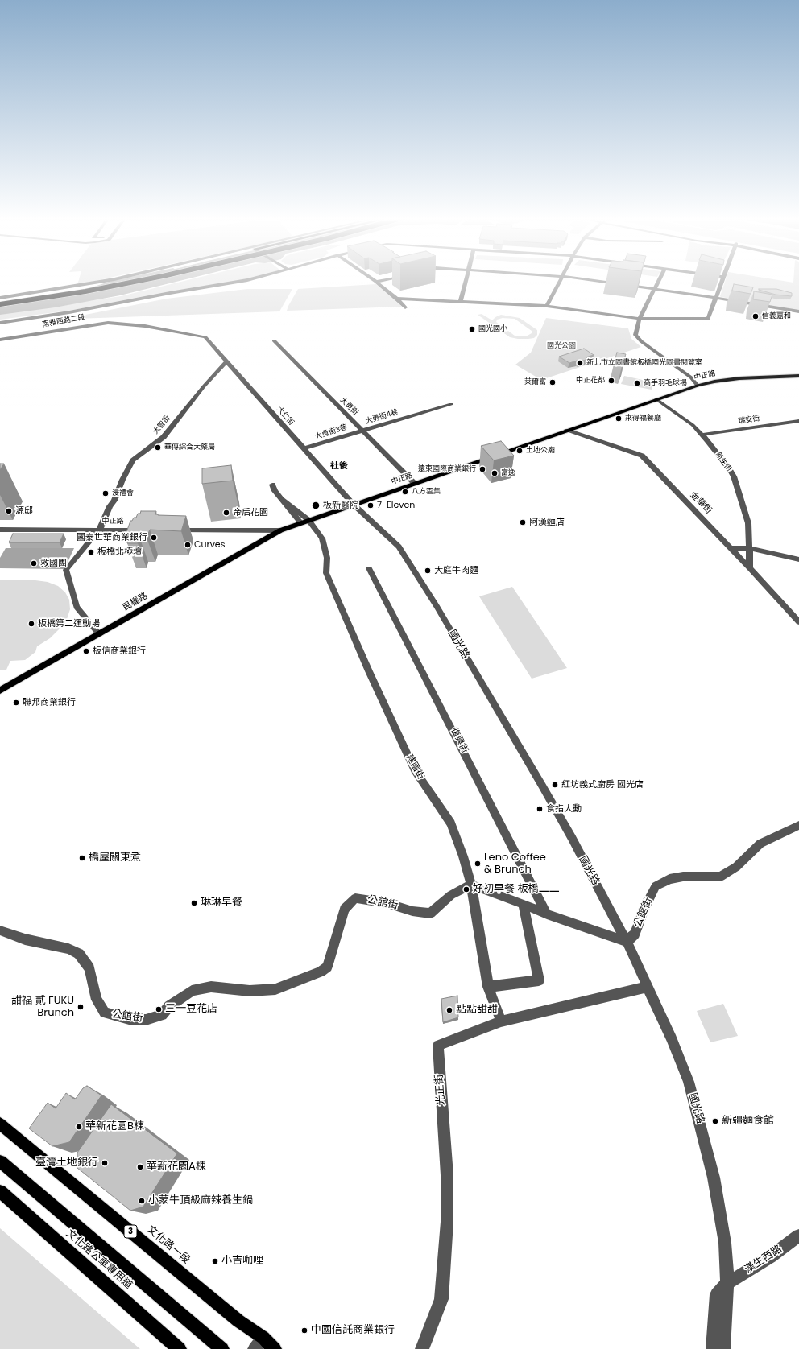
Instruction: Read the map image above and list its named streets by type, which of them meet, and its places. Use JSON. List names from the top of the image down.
{
  "streets": {
    "main road": [
      "中正路",
      "民權路",
      "3",
      "文化路一段",
      "文化路公車專用道"
    ],
    "street": [
      "南雅西路二段",
      "大勇街",
      "大仁街",
      "大勇街4巷",
      "瑞安街",
      "大智街",
      "大勇街3巷",
      "新生街",
      "金華街",
      "國光路",
      "復興街",
      "建國街",
      "公館街",
      "光正街",
      "漢生西路"
    ]
  },
  "crossings": [
    ["南雅西路二段", "大仁街"],
    ["中正路", "大勇街"],
    ["中正路", "大仁街"],
    ["中正路", "大智街"],
    ["中正路", "新生街"],
    ["中正路", "金華街"],
    ["中正路", "民權路"],
    ["中正路", "國光路"],
    ["中正路", "建國街"],
    ["大勇街", "大勇街4巷"],
    ["大勇街", "大勇街3巷"],
    ["大仁街", "大智街"],
    ["大仁街", "大勇街3巷"],
    ["大仁街", "國光路"],
    ["大勇街4巷", "大勇街3巷"],
    ["瑞安街", "新生街"],
    ["大智街", "民權路"],
    ["新生街", "金華街"],
    ["國光路", "公館街"],
    ["國光路", "光正街"],
    ["國光路", "漢生西路"],
    ["建國街", "公館街"],
    ["建國街", "光正街"]
  ],
  "districts": ["社後"],
  "parks": ["國光公園"],
  "places": [
    "信義嘉和",
    "國光國小",
    "新北市立圖書館板橋國光圖書閱覽室",
    "中正花都",
    "萊爾富",
    "高手羽毛球場",
    "來得福餐廳",
    "華傳綜合大藥局",
    "土地公廟",
    "遠東國際商業銀行",
    "富逸",
    "八方雲集",
    "浸禮會",
    "板新醫院",
    "7-Eleven",
    "源邸",
    "帝后花園",
    "阿漢麵店",
    "國泰世華商業銀行",
    "Curves",
    "板橋北極壇",
    "救國團",
    "大庭牛肉麵",
    "板橋第二運動場",
    "板信商業銀行",
    "聯邦商業銀行",
    "紅坊義式廚房 國光店",
    "食指大動",
    "橋屋關東煮",
    "Leno Coffee & Brunch",
    "好初早餐 板橋二二",
    "琳琳早餐",
    "甜福 貳 FUKU Brunch",
    "三一豆花店",
    "點點甜甜",
    "新疆麵食館",
    "華新花園B棟",
    "臺灣土地銀行",
    "華新花園A棟",
    "小蒙牛頂級麻辣養生鍋",
    "小吉咖哩",
    "中國信託商業銀行"
  ]
}
